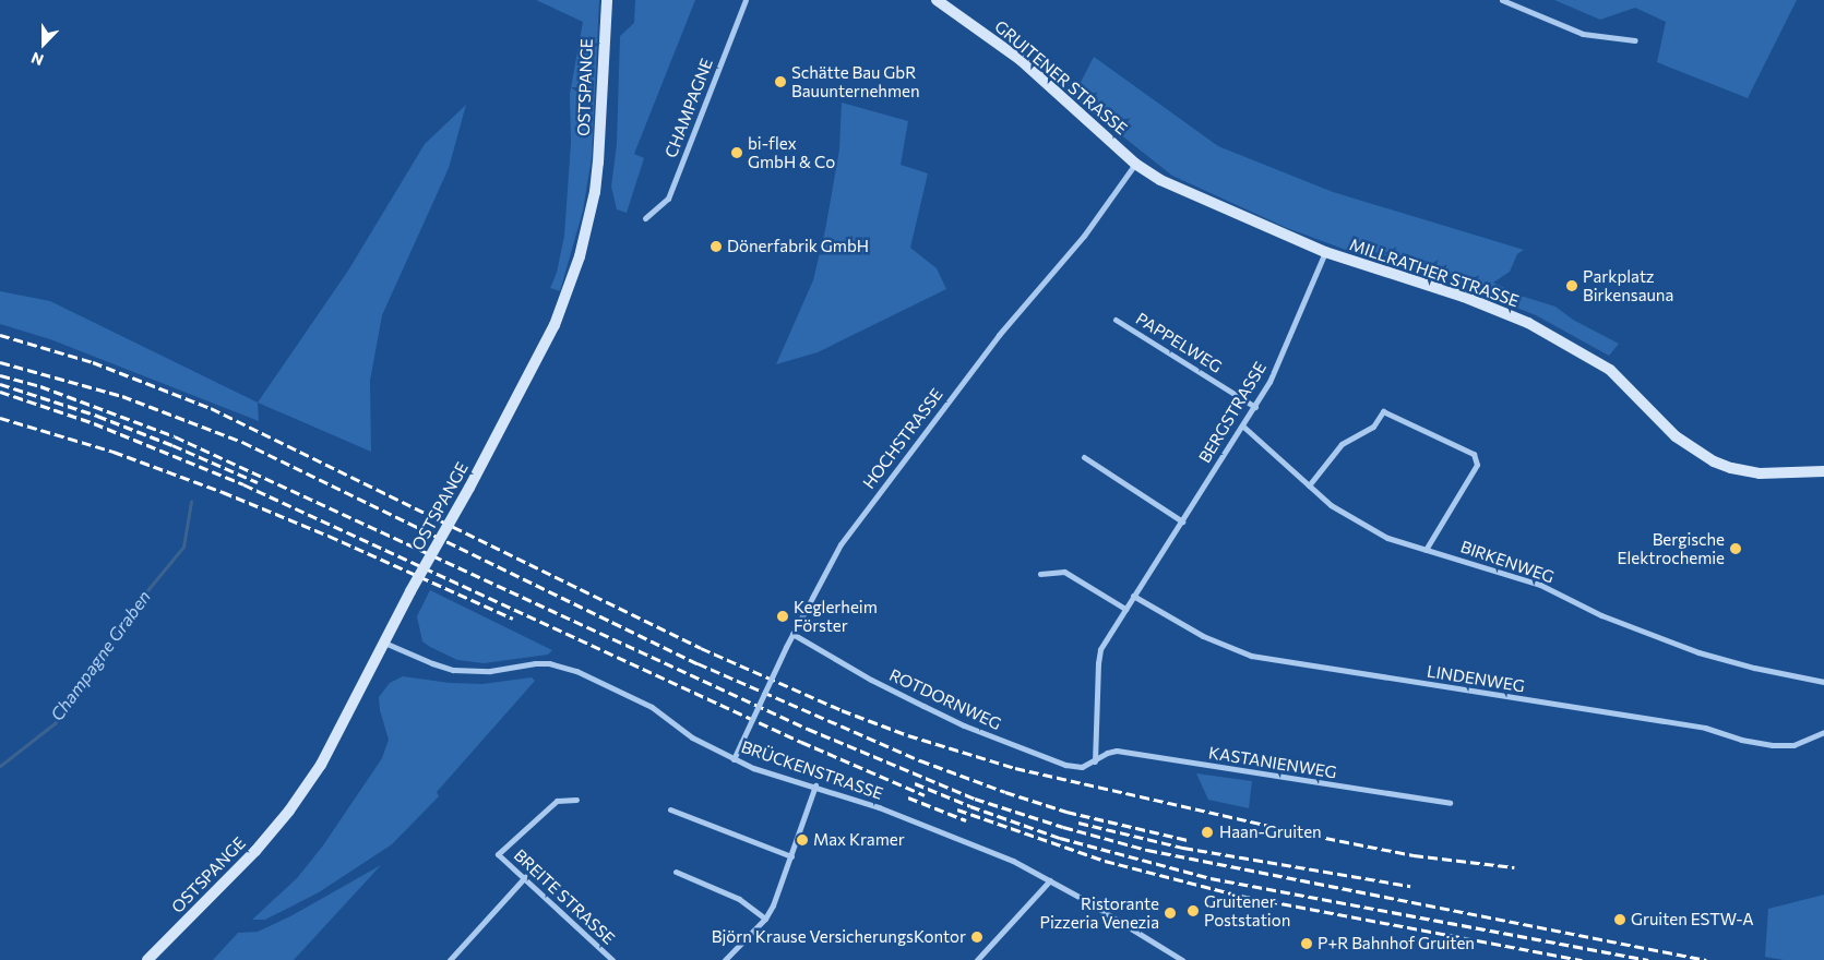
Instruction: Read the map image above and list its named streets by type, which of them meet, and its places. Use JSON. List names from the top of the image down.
{
  "streets": {
    "main road": ["GRUITENER STRASSE", "OSTSPANGE", "MILLRATHER STRASSE"],
    "street": [
      "CHAMPAGNE",
      "PAPPELWEG",
      "BERGSTRASSE",
      "HOCHSTRASSE",
      "BIRKENWEG",
      "LINDENWEG",
      "ROTDORNWEG",
      "KASTANIENWEG",
      "BRÜCKENSTRASSE",
      "BREITE STRASSE"
    ]
  },
  "crossings": [
    ["GRUITENER STRASSE", "MILLRATHER STRASSE"],
    ["GRUITENER STRASSE", "HOCHSTRASSE"],
    ["OSTSPANGE", "BRÜCKENSTRASSE"],
    ["MILLRATHER STRASSE", "BERGSTRASSE"],
    ["MILLRATHER STRASSE", "HOCHSTRASSE"],
    ["PAPPELWEG", "BERGSTRASSE"],
    ["BERGSTRASSE", "BIRKENWEG"],
    ["BERGSTRASSE", "LINDENWEG"],
    ["BERGSTRASSE", "ROTDORNWEG"],
    ["BERGSTRASSE", "KASTANIENWEG"],
    ["HOCHSTRASSE", "ROTDORNWEG"],
    ["HOCHSTRASSE", "BRÜCKENSTRASSE"],
    ["ROTDORNWEG", "KASTANIENWEG"]
  ],
  "water": ["Champagne Graben"],
  "places": [
    "Schätte Bau GbR Bauunternehmen",
    "bi-flex GmbH & Co",
    "Dönerfabrik GmbH",
    "Parkplatz Birkensauna",
    "Bergische Elektrochemie",
    "Keglerheim Förster",
    "Haan-Gruiten",
    "Max Kramer",
    "Gruitener Poststation",
    "Ristorante Pizzeria Venezia",
    "Gruiten ESTW-A",
    "Björn Krause VersicherungsKontor",
    "P+R Bahnhof Gruiten"
  ],
  "north": "bottom"
}
